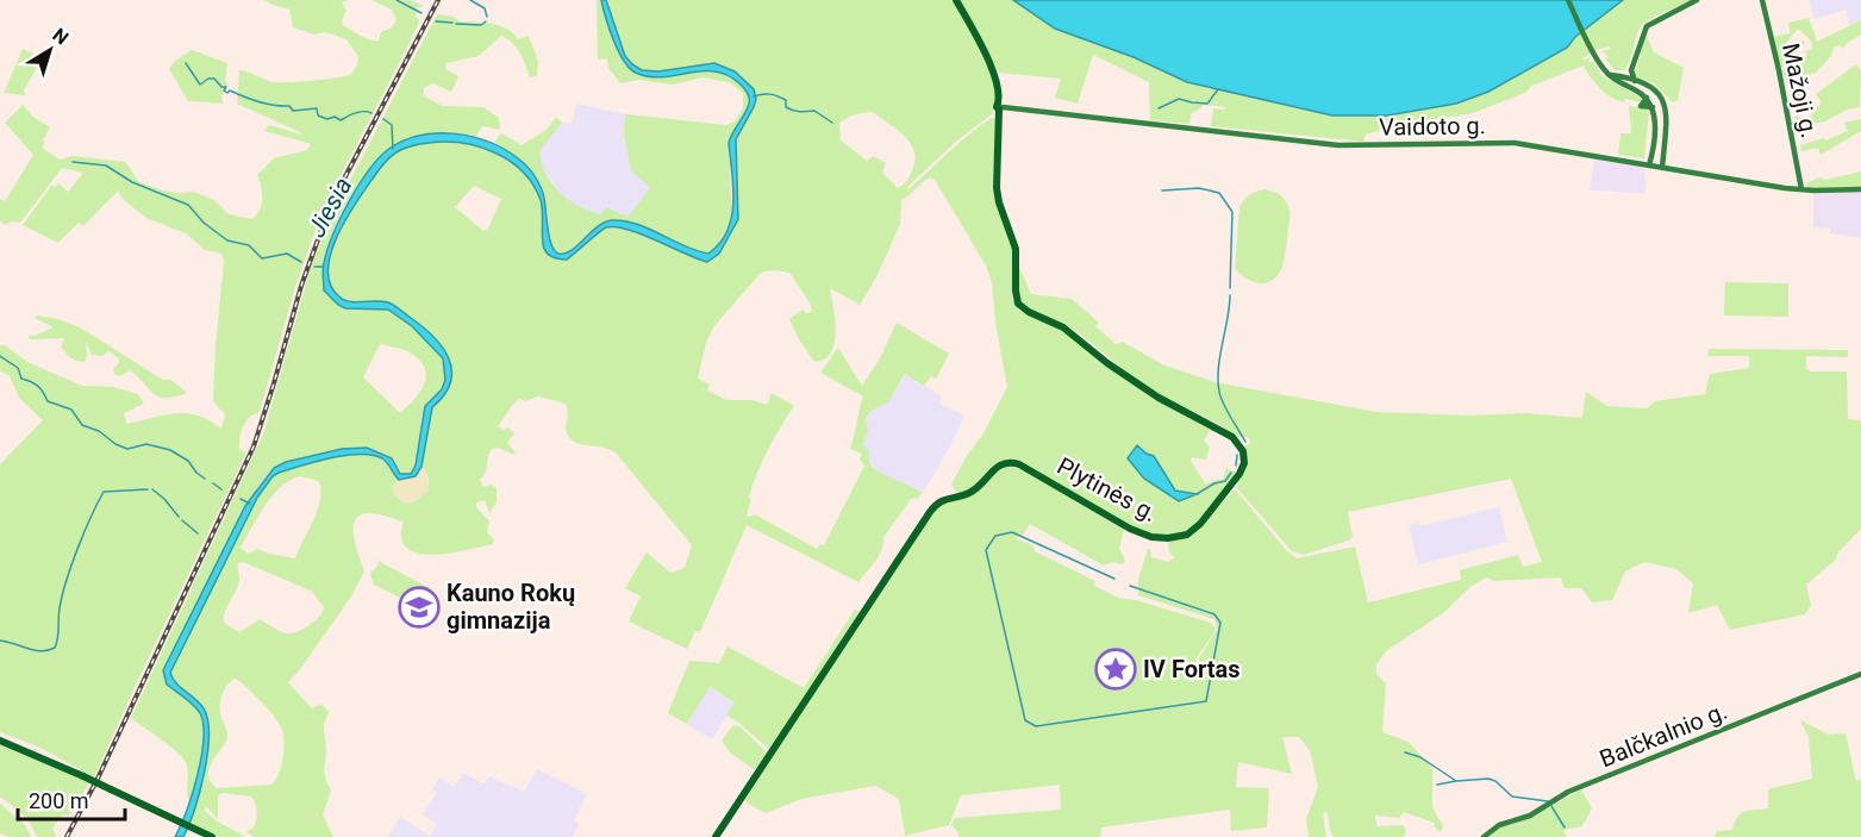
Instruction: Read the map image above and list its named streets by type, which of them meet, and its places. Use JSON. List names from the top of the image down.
{
  "streets": {
    "main road": [
      "Mažoji g.",
      "Vaidoto g.",
      "Plytinės g.",
      "Balčkalnio g."
    ]
  },
  "crossings": [
    ["Mažoji g.", "Vaidoto g."],
    ["Vaidoto g.", "Plytinės g."]
  ],
  "water": ["Jiesia"],
  "places": {
    "school or university": ["Kauno Rokų gimnazija"],
    "place": ["IV Fortas"]
  },
  "scale_bar": "200 m",
  "north": "top right"
}
